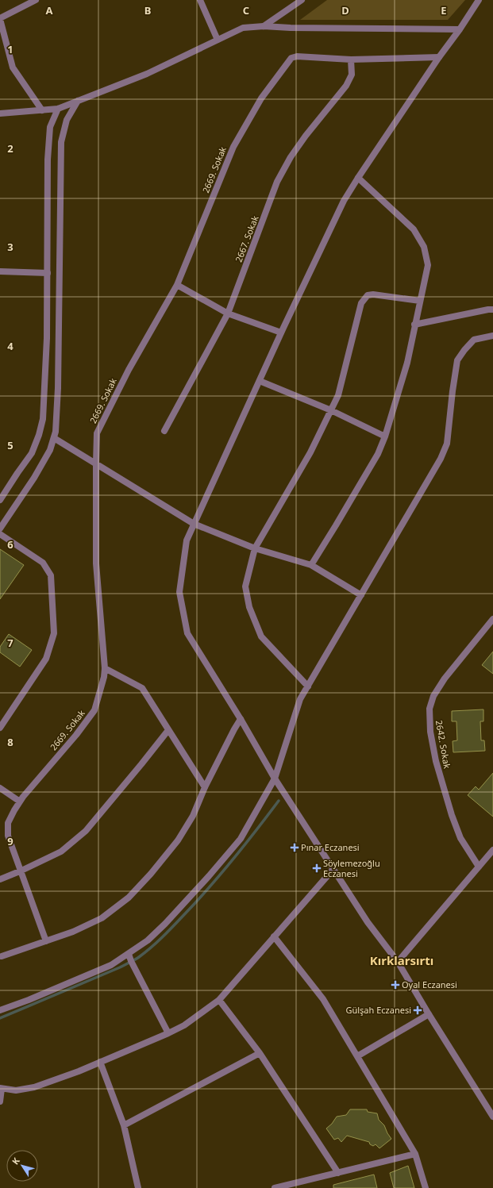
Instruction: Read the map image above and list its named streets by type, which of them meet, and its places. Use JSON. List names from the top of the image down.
{
  "streets": {
    "street": ["2669. Sokak", "2667. Sokak", "2642. Sokak"]
  },
  "crossings": [
    ["2669. Sokak", "2667. Sokak"]
  ],
  "districts": ["Kırklarsırtı"],
  "places": {
    "health": [
      "Pınar Eczanesi",
      "Söylemezoğlu Eczanesi",
      "Oyal Eczanesi",
      "Gülşah Eczanesi"
    ]
  },
  "north": "top left",
  "grid": {
    "columns": [
      "A",
      "B",
      "C",
      "D",
      "E"
    ],
    "rows": [
      "1",
      "2",
      "3",
      "4",
      "5",
      "6",
      "7",
      "8",
      "9"
    ]
  }
}
